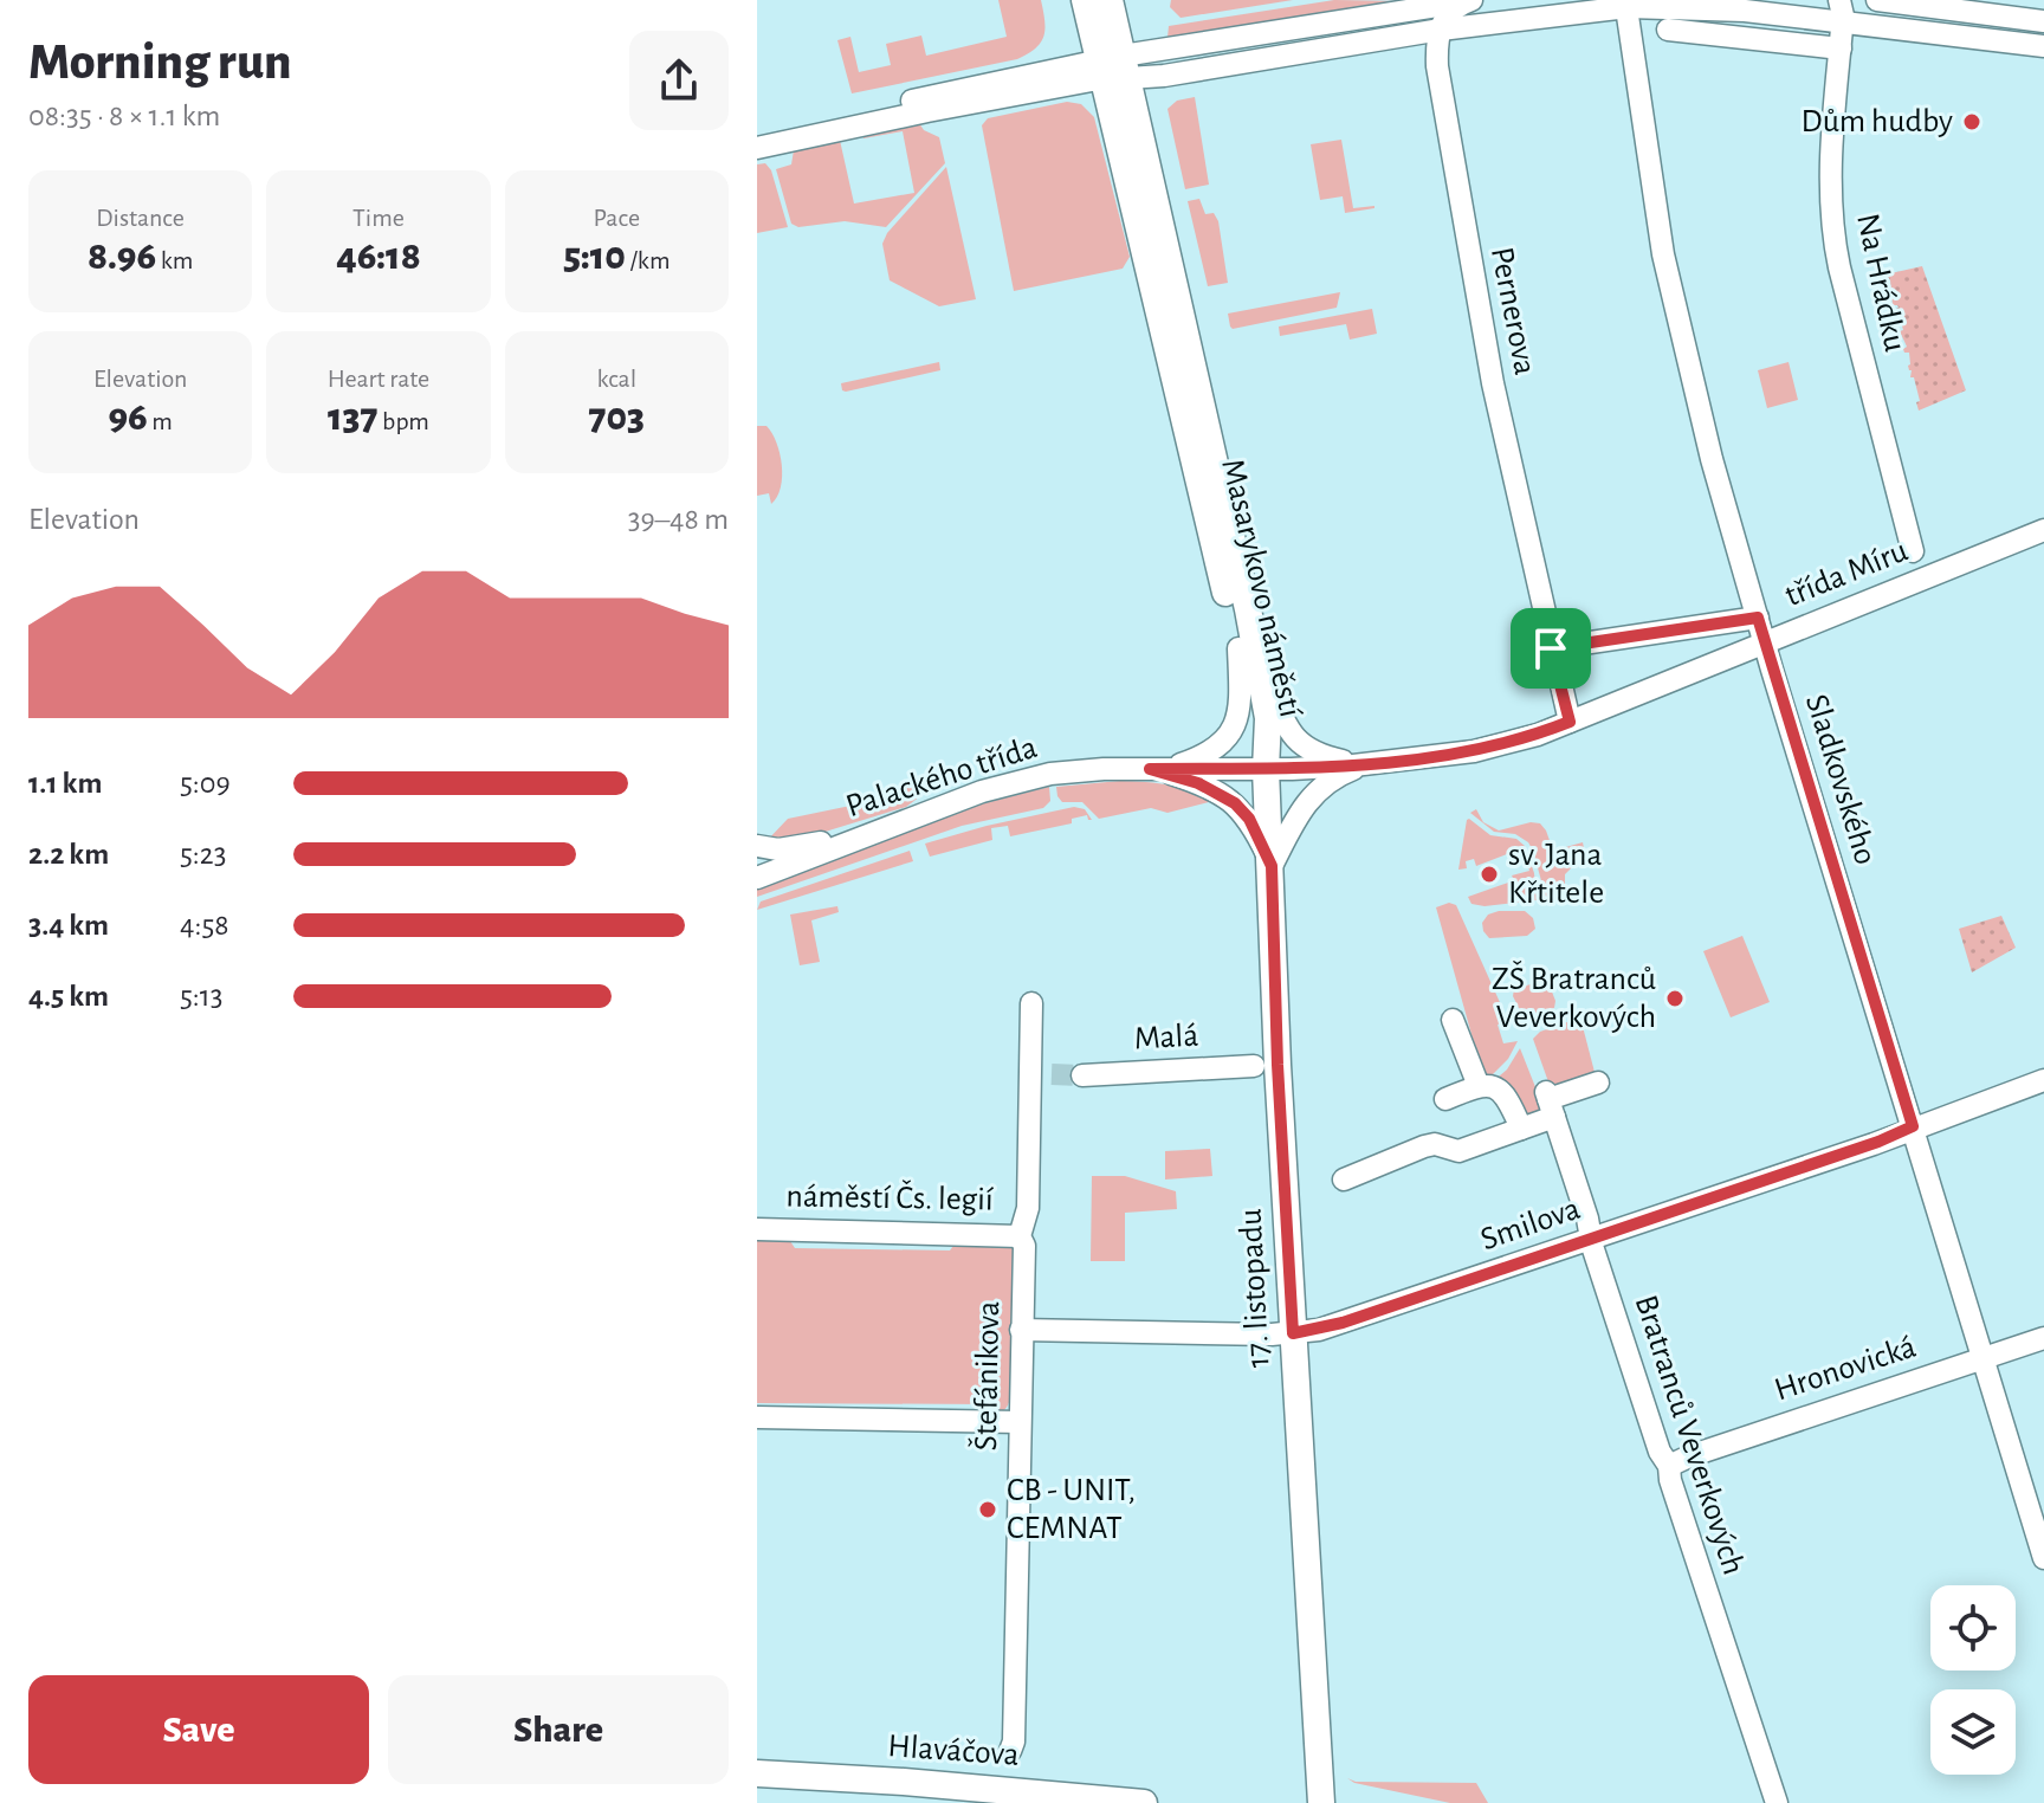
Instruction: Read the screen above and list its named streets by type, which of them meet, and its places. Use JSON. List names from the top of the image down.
{
  "streets": {
    "main road": ["Masarykovo náměstí", "17. listopadu", "Hlaváčova"],
    "street": [
      "Na Hrádku",
      "Pernerova",
      "třída Míru",
      "Palackého třída",
      "Sladkovského",
      "Malá",
      "náměstí Čs. legií",
      "Smilova",
      "Hronovická",
      "Štefánikova",
      "Bratranců Veverkových"
    ]
  },
  "crossings": [
    ["Pernerova", "třída Míru"],
    ["třída Míru", "Masarykovo náměstí"],
    ["třída Míru", "Palackého třída"],
    ["třída Míru", "Sladkovského"],
    ["třída Míru", "17. listopadu"],
    ["Masarykovo náměstí", "Palackého třída"],
    ["Masarykovo náměstí", "17. listopadu"],
    ["Palackého třída", "17. listopadu"],
    ["Sladkovského", "Smilova"],
    ["Sladkovského", "Hronovická"],
    ["náměstí Čs. legií", "Štefánikova"],
    ["Smilova", "17. listopadu"],
    ["Smilova", "Štefánikova"],
    ["Smilova", "Bratranců Veverkových"],
    ["Hronovická", "Bratranců Veverkových"]
  ],
  "places": [
    "Dům hudby",
    "sv. Jana Křtitele",
    "ZŠ Bratranců Veverkových",
    "CB - UNIT, CEMNAT"
  ],
  "page": {
    "heading": ["Morning run", "08:35 · 8 × 1.1 km"],
    "stats": [
      ["Distance", "8.96 km"],
      ["Time", "46:18"],
      ["Pace", "5:10 /km"],
      ["Elevation", "96 m"],
      ["Heart rate", "137 bpm"],
      ["kcal", "703"]
    ],
    "chart": ["Elevation", "39–48 m"],
    "list": [
      {
        "name": "1.1 km",
        "note": "5:09"
      },
      {
        "name": "2.2 km",
        "note": "5:23"
      },
      {
        "name": "3.4 km",
        "note": "4:58"
      },
      {
        "name": "4.5 km",
        "note": "5:13"
      }
    ],
    "buttons": ["Save", "Share"]
  }
}
